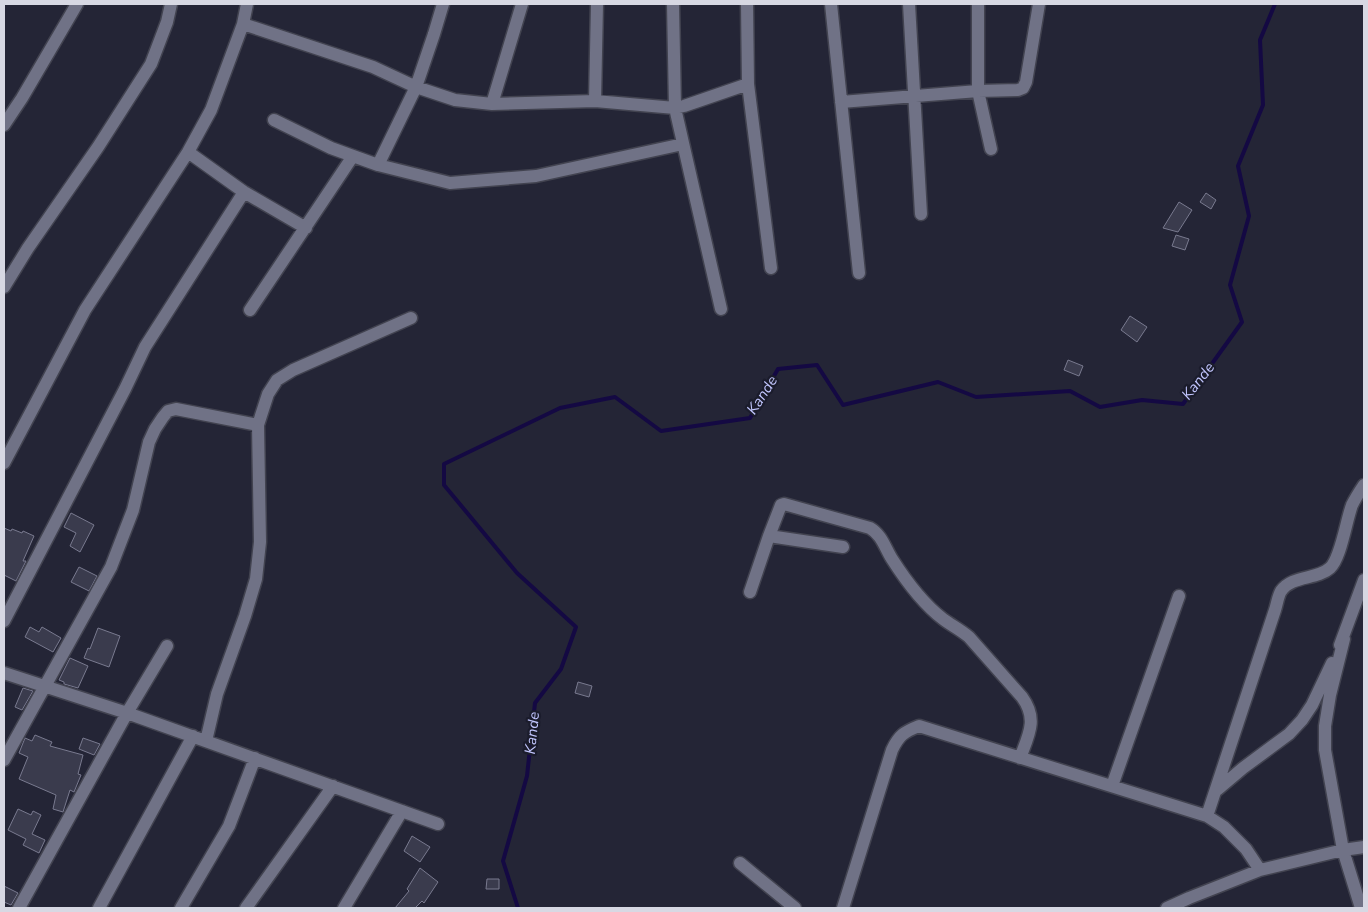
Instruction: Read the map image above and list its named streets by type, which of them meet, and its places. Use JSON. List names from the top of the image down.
{
  "water": ["Kande"]
}
